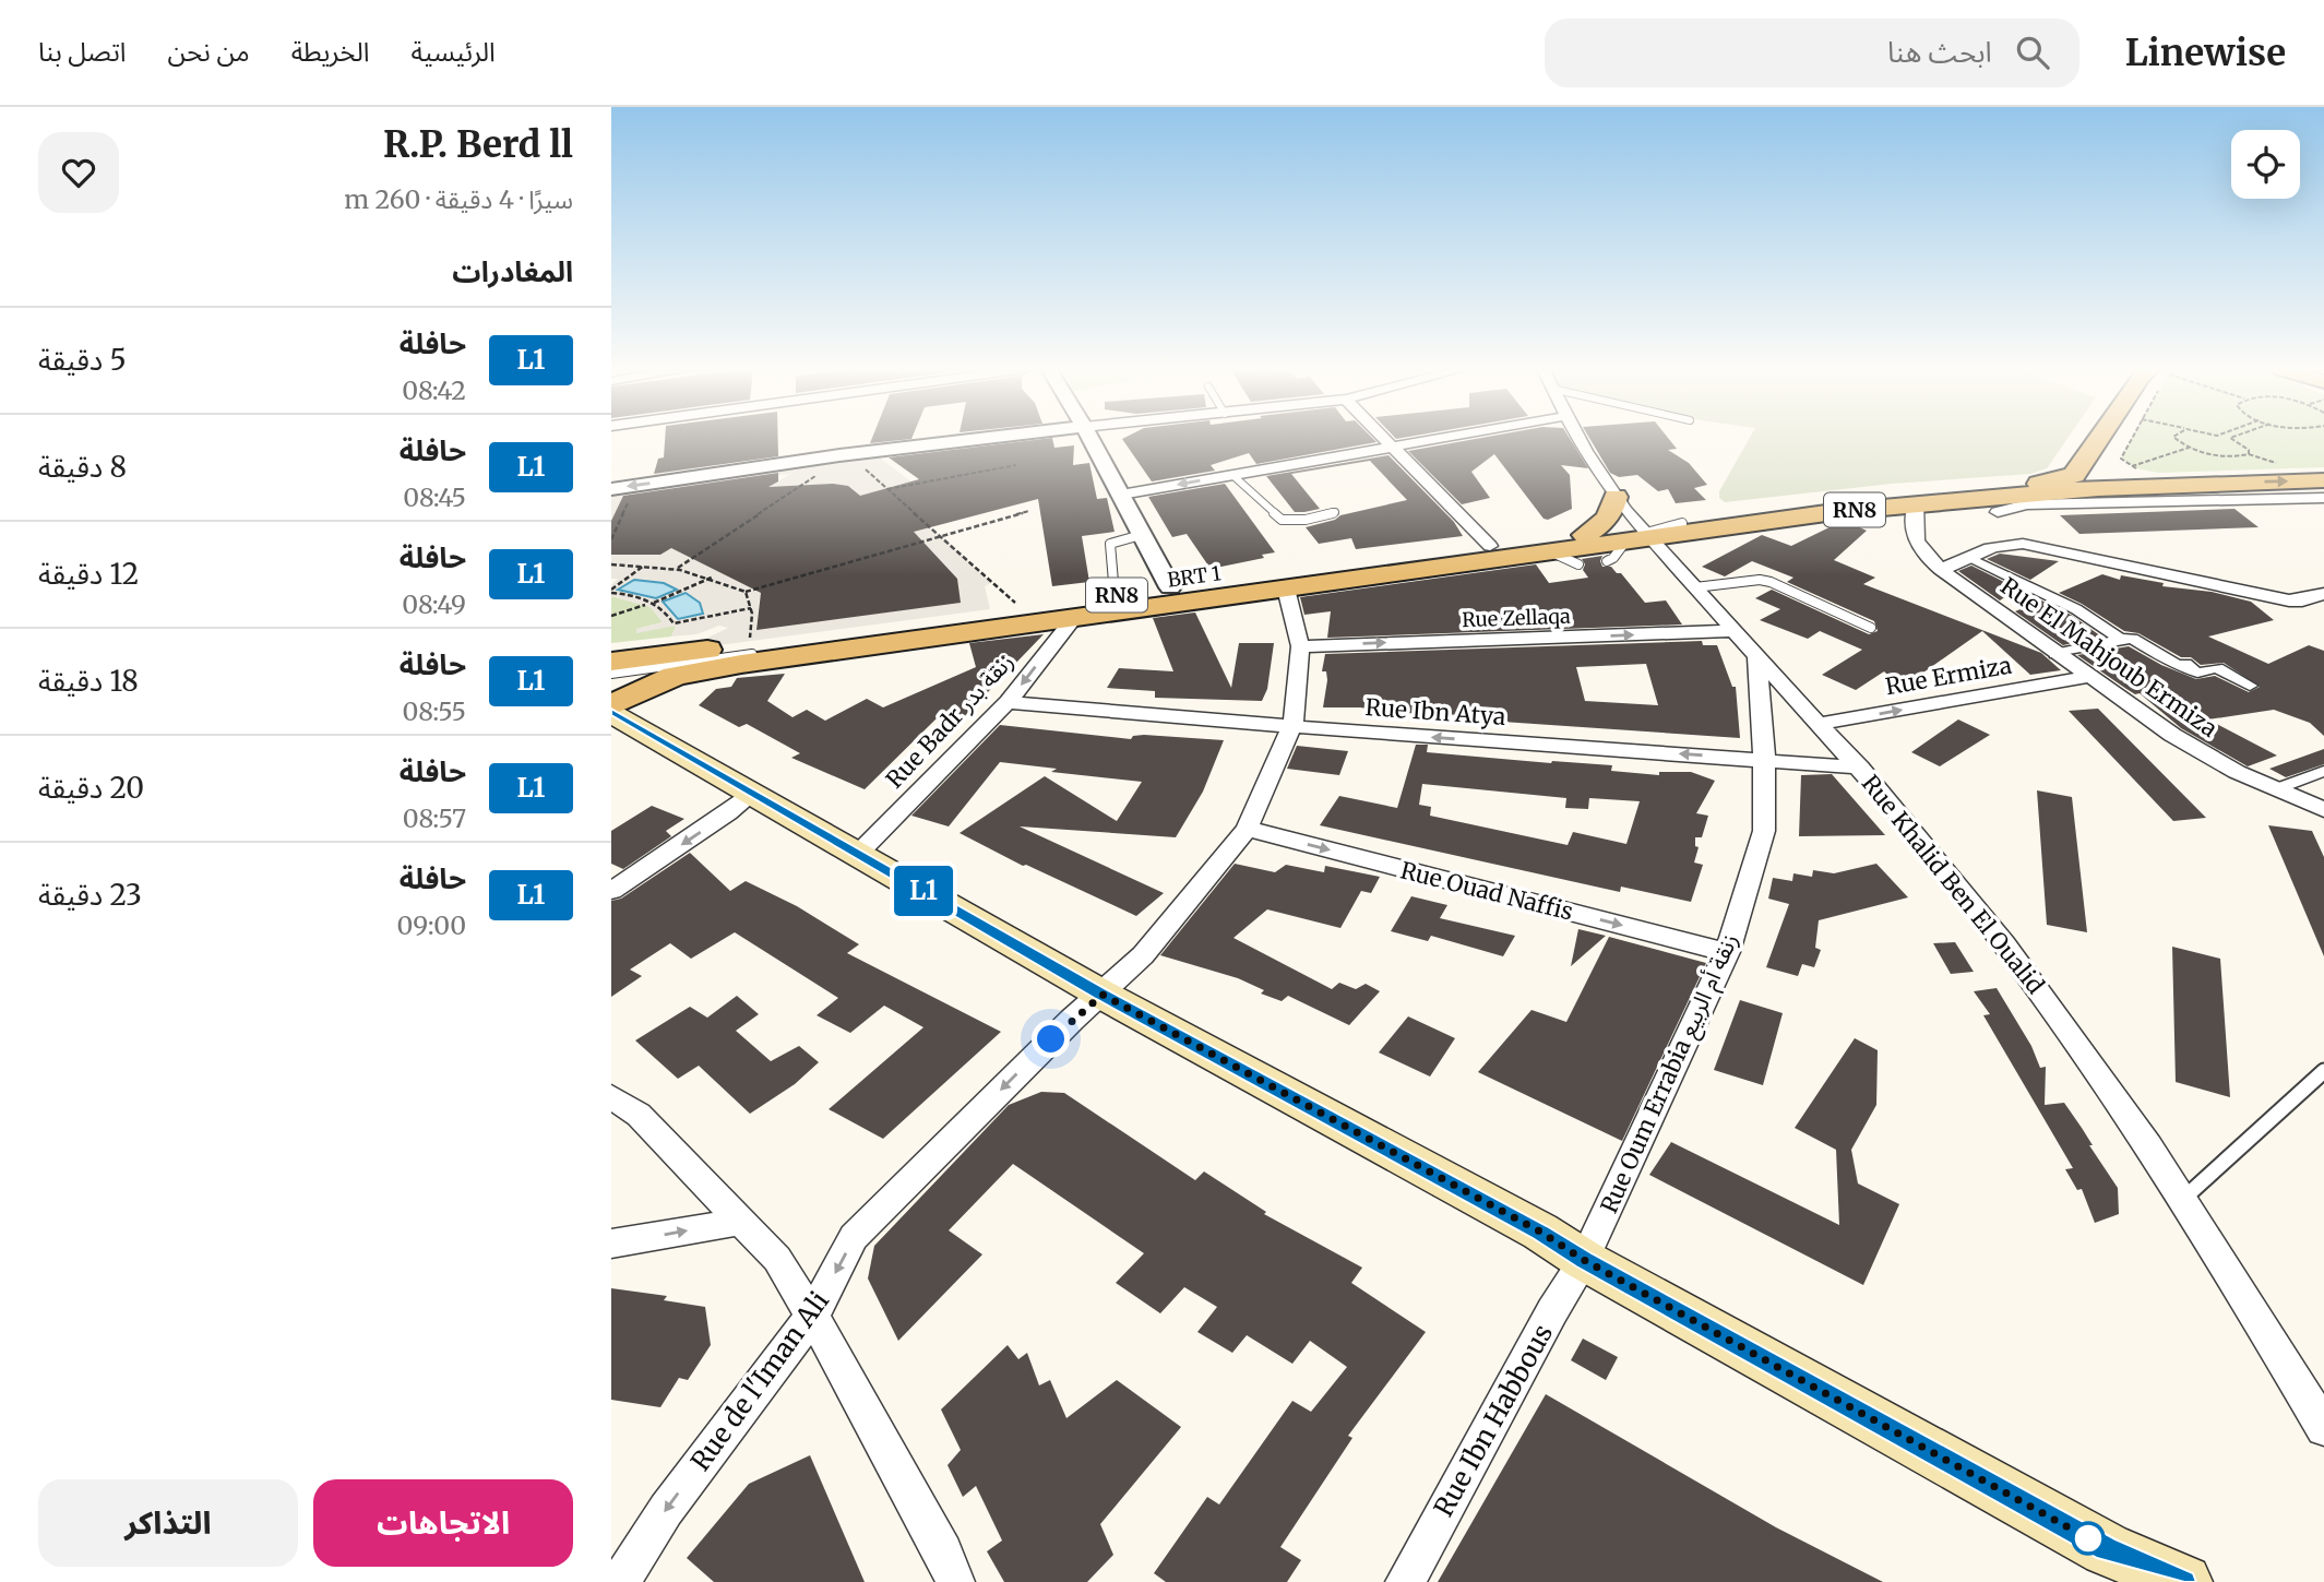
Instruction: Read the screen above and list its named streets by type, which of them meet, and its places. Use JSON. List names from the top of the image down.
{
  "streets": {
    "main road": ["RN8"],
    "street": [
      "Rue Zellaqa",
      "Rue El Mahjoub Ermiza",
      "Rue Ermiza",
      "Rue Ibn Atya",
      "Rue Badr زنقة بدر",
      "Rue Khalid Ben El Oualid",
      "Rue Ouad Naffis",
      "Rue Oum Errabia زنقة أم الربيع",
      "Rue de l'Iman Ali",
      "Rue Ibn Habbous"
    ],
    "lane": ["BRT 1"]
  },
  "crossings": [
    ["RN8", "BRT 1"],
    ["RN8", "Rue El Mahjoub Ermiza"],
    ["RN8", "Rue Badr زنقة بدر"],
    ["RN8", "Rue Khalid Ben El Oualid"],
    ["RN8", "Rue de l'Iman Ali"],
    ["BRT 1", "Rue Khalid Ben El Oualid"],
    ["Rue Zellaqa", "Rue Khalid Ben El Oualid"],
    ["Rue Zellaqa", "Rue de l'Iman Ali"],
    ["Rue El Mahjoub Ermiza", "Rue Ermiza"],
    ["Rue Ermiza", "Rue Khalid Ben El Oualid"],
    ["Rue Ibn Atya", "Rue Badr زنقة بدر"],
    ["Rue Ibn Atya", "Rue Khalid Ben El Oualid"],
    ["Rue Ibn Atya", "Rue Oum Errabia زنقة أم الربيع"],
    ["Rue Ibn Atya", "Rue de l'Iman Ali"],
    ["Rue Khalid Ben El Oualid", "Rue Oum Errabia زنقة أم الربيع"],
    ["Rue Ouad Naffis", "Rue Oum Errabia زنقة أم الربيع"],
    ["Rue Ouad Naffis", "Rue de l'Iman Ali"],
    ["Rue Oum Errabia زنقة أم الربيع", "Rue Ibn Habbous"]
  ],
  "one_way": ["Rue Ibn Atya", "Rue Ouad Naffis", "Rue de l'Iman Ali"],
  "lines": ["bus line L1"],
  "page": {
    "header": "Linewise",
    "search": "ابحث هنا",
    "nav": [
      "الرئيسية",
      "الخريطة",
      "من نحن",
      "اتصل بنا"
    ],
    "on_map": "L1",
    "heading": [
      ["R.P. Berd ll", "سيرًا · 4 دقيقة · 260 m"],
      "المغادرات"
    ],
    "list": [
      {
        "mark": "L1",
        "name": "حافلة",
        "note": "08:42",
        "value": "5 دقيقة"
      },
      {
        "mark": "L1",
        "name": "حافلة",
        "note": "08:45",
        "value": "8 دقيقة"
      },
      {
        "mark": "L1",
        "name": "حافلة",
        "note": "08:49",
        "value": "12 دقيقة"
      },
      {
        "mark": "L1",
        "name": "حافلة",
        "note": "08:55",
        "value": "18 دقيقة"
      },
      {
        "mark": "L1",
        "name": "حافلة",
        "note": "08:57",
        "value": "20 دقيقة"
      },
      {
        "mark": "L1",
        "name": "حافلة",
        "note": "09:00",
        "value": "23 دقيقة"
      }
    ],
    "buttons": ["الاتجاهات", "التذاكر"]
  }
}
